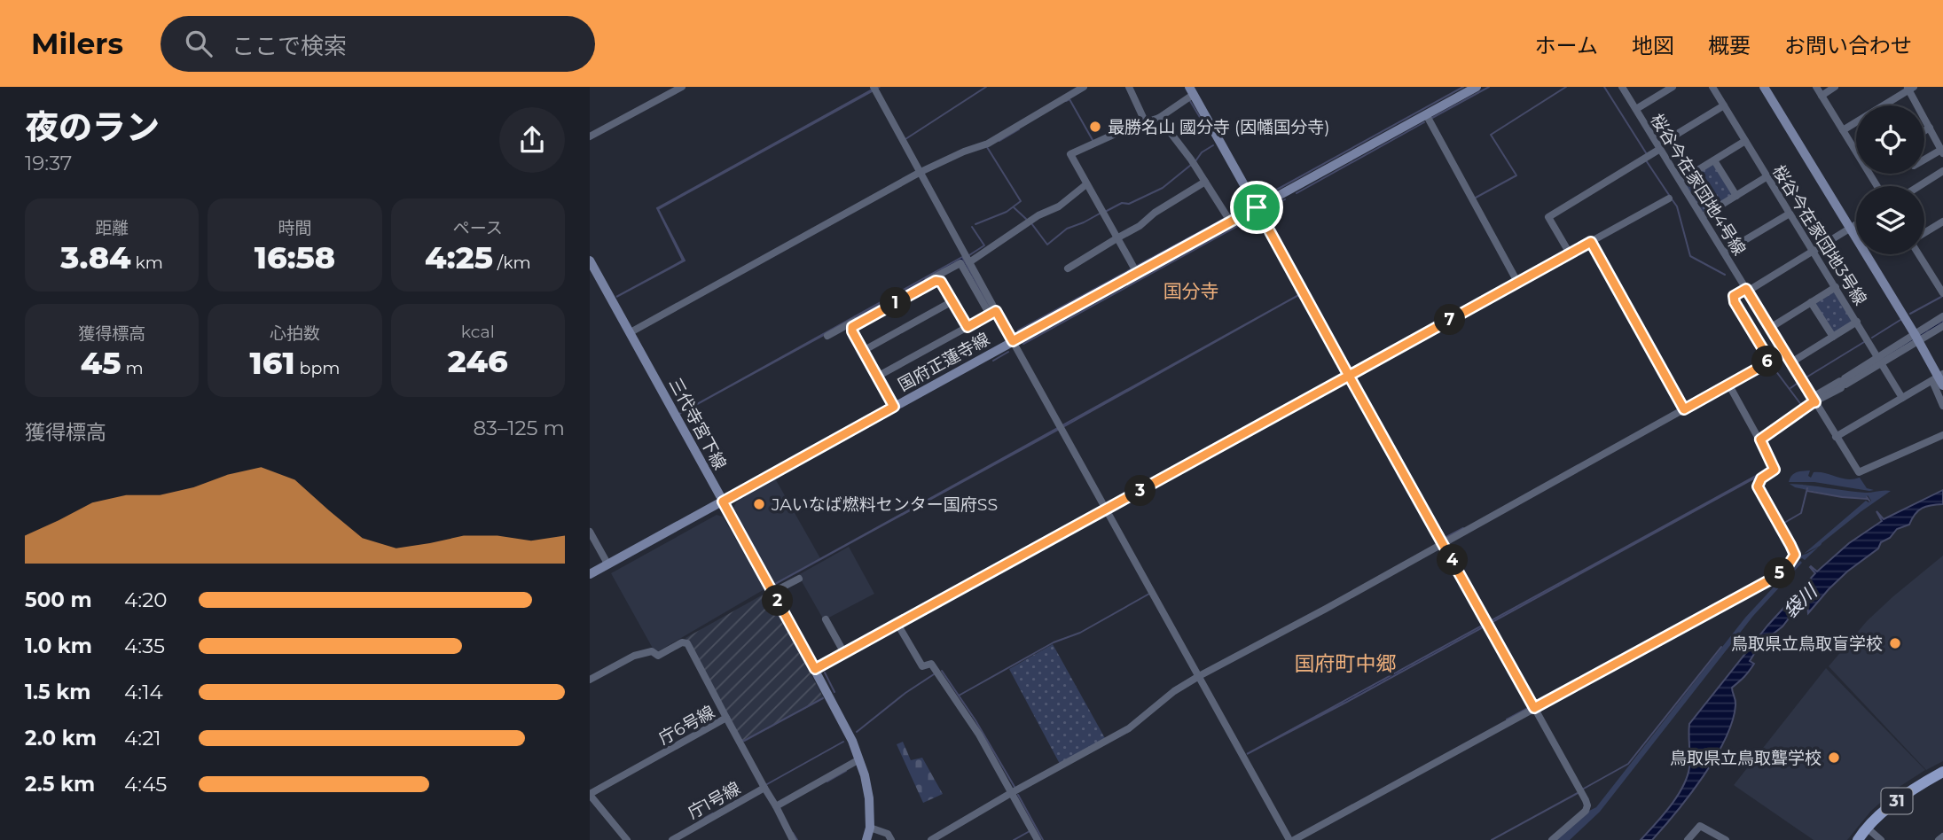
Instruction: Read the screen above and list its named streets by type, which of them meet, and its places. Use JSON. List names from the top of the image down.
{
  "streets": {
    "main road": ["国府正蓮寺線", "三代寺宮下線", "31"],
    "street": [
      "桜谷今在家団地4号線",
      "桜谷今在家団地3号線",
      "庁6号線",
      "庁1号線"
    ]
  },
  "crossings": [
    ["国府正蓮寺線", "三代寺宮下線"],
    ["庁6号線", "庁1号線"]
  ],
  "districts": ["国分寺", "国府町中郷"],
  "water": ["袋川"],
  "places": [
    "最勝名山 國分寺 (因幡国分寺)",
    "JAいなば燃料センター国府SS",
    "鳥取県立鳥取盲学校",
    "鳥取県立鳥取聾学校"
  ],
  "page": {
    "header": "Milers",
    "search": "ここで検索",
    "nav": [
      "ホーム",
      "地図",
      "概要",
      "お問い合わせ"
    ],
    "heading": ["夜のラン", "19:37"],
    "stats": [
      ["距離", "3.84 km"],
      ["時間", "16:58"],
      ["ペース", "4:25 /km"],
      ["獲得標高", "45 m"],
      ["心拍数", "161 bpm"],
      ["kcal", "246"]
    ],
    "pins": [
      "1",
      "7",
      "6",
      "3",
      "4",
      "5",
      "2"
    ],
    "chart": ["獲得標高", "83–125 m"],
    "list": [
      {
        "name": "500 m",
        "note": "4:20"
      },
      {
        "name": "1.0 km",
        "note": "4:35"
      },
      {
        "name": "1.5 km",
        "note": "4:14"
      },
      {
        "name": "2.0 km",
        "note": "4:21"
      },
      {
        "name": "2.5 km",
        "note": "4:45"
      }
    ]
  }
}
